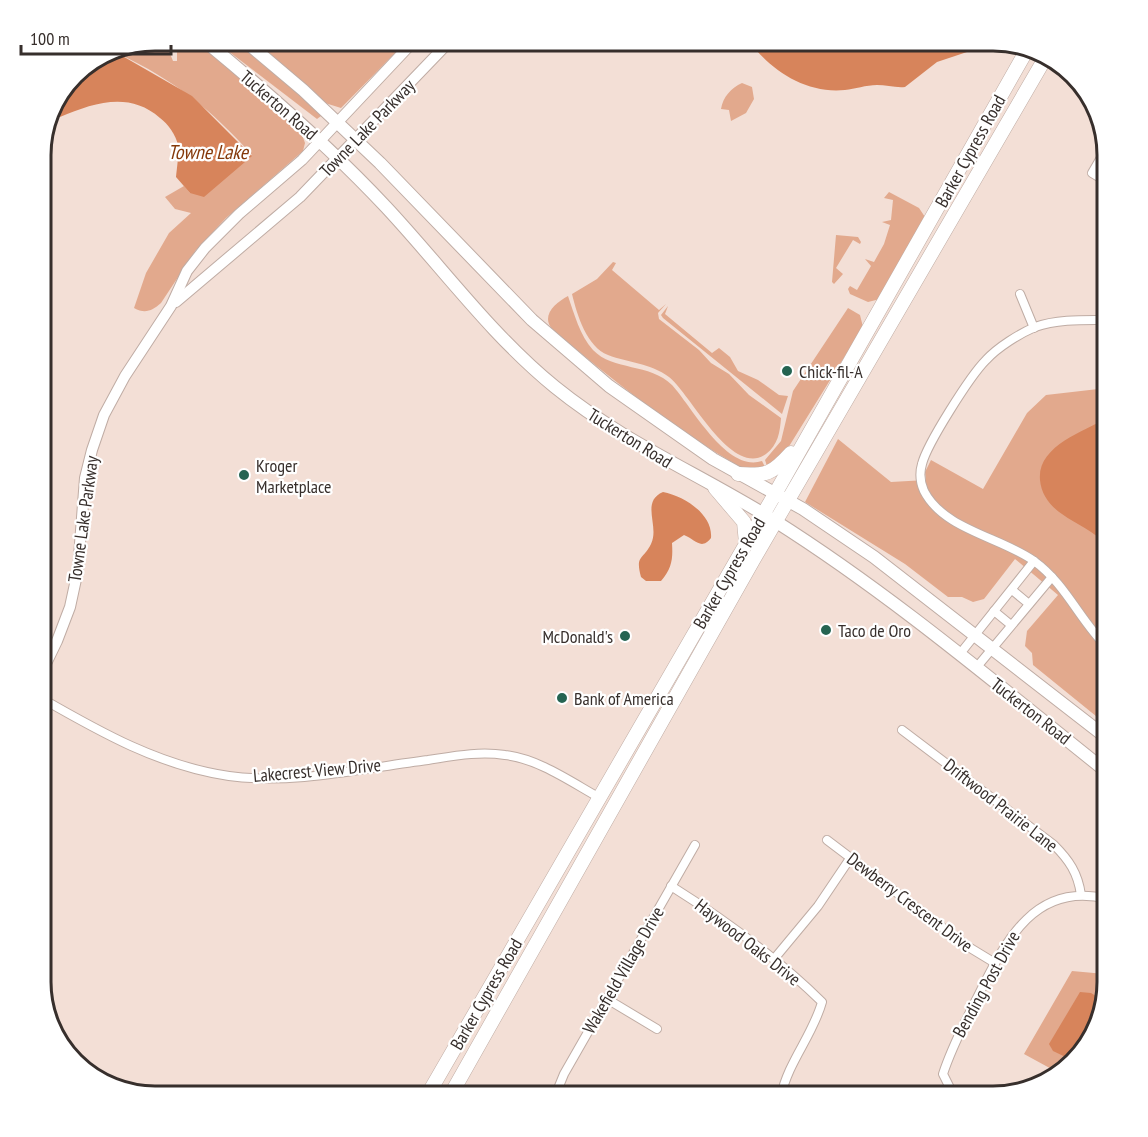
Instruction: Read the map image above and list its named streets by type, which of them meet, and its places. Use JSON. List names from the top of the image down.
{
  "streets": {
    "main road": ["Tuckerton Road", "Barker Cypress Road"],
    "street": [
      "Towne Lake Parkway",
      "Lakecrest View Drive",
      "Driftwood Prairie Lane",
      "Dewberry Crescent Drive",
      "Haywood Oaks Drive",
      "Wakefield Village Drive",
      "Bending Post Drive"
    ]
  },
  "crossings": [
    ["Tuckerton Road", "Towne Lake Parkway"],
    ["Tuckerton Road", "Barker Cypress Road"],
    ["Barker Cypress Road", "Lakecrest View Drive"],
    ["Driftwood Prairie Lane", "Bending Post Drive"],
    ["Dewberry Crescent Drive", "Bending Post Drive"],
    ["Haywood Oaks Drive", "Wakefield Village Drive"]
  ],
  "water": ["Towne Lake"],
  "places": [
    "Chick-fil-A",
    "Kroger Marketplace",
    "Taco de Oro",
    "McDonald's",
    "Bank of America"
  ],
  "scale_bar": "100 m"
}
